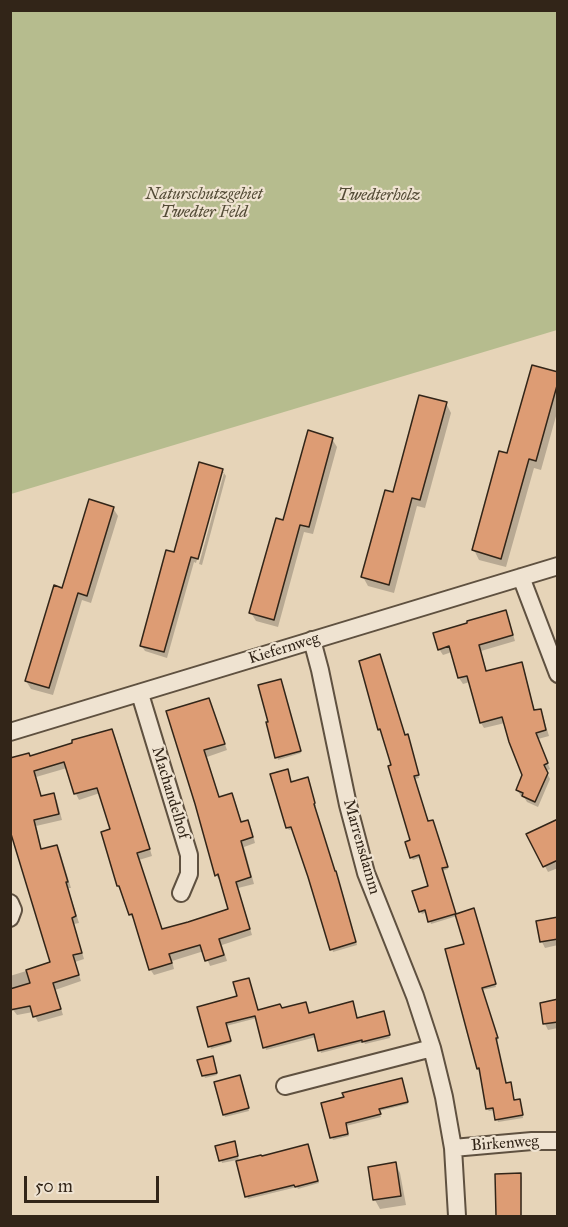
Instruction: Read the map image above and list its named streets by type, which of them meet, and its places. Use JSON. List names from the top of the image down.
{
  "streets": {
    "street": [
      "Kiefernweg",
      "Machandelhof",
      "Marrensdamm",
      "Birkenweg"
    ]
  },
  "crossings": [
    ["Kiefernweg", "Machandelhof"],
    ["Kiefernweg", "Marrensdamm"],
    ["Marrensdamm", "Birkenweg"]
  ],
  "parks": ["Naturschutzgebiet Twedter Feld", "Twedterholz"],
  "scale_bar": "50 m"
}
